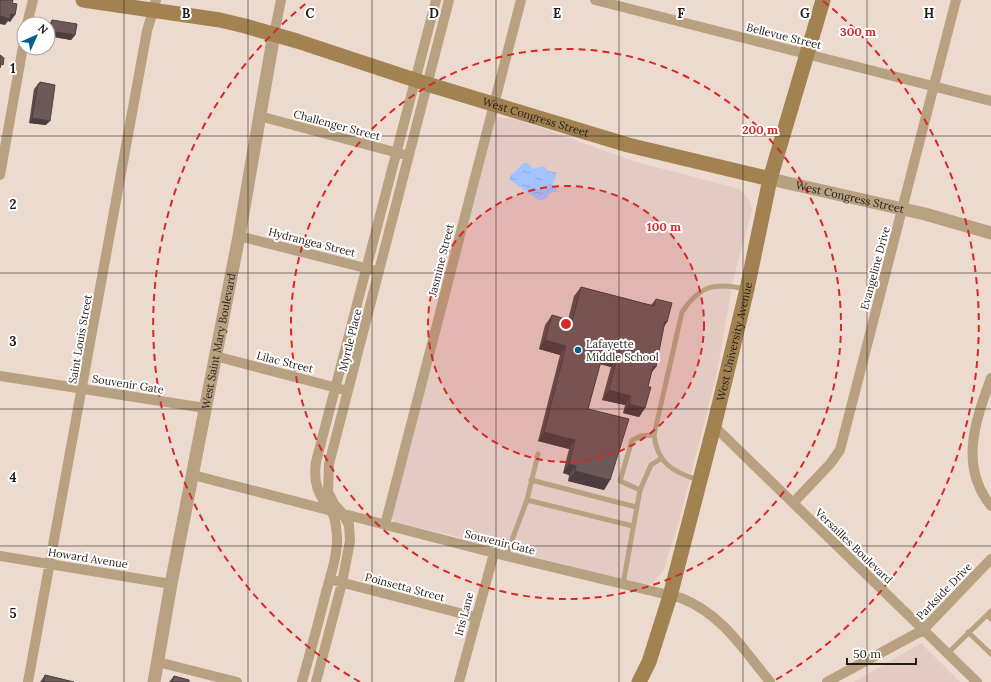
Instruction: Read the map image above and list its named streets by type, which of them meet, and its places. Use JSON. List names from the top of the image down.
{
  "streets": {
    "main road": ["West Congress Street", "West University Avenue"],
    "street": [
      "Bellevue Street",
      "Challenger Street",
      "Hydrangea Street",
      "Jasmine Street",
      "Evangeline Drive",
      "Saint Louis Street",
      "Myrtle Place",
      "West Saint Mary Boulevard",
      "Lilac Street",
      "Souvenir Gate",
      "Versailles Boulevard",
      "Howard Avenue",
      "Poinsetta Street",
      "Parkside Drive",
      "Iris Lane"
    ]
  },
  "crossings": [
    ["Bellevue Street", "Evangeline Drive"],
    ["Bellevue Street", "West University Avenue"],
    ["West Congress Street", "Jasmine Street"],
    ["West Congress Street", "Evangeline Drive"],
    ["West Congress Street", "Saint Louis Street"],
    ["West Congress Street", "Myrtle Place"],
    ["West Congress Street", "West Saint Mary Boulevard"],
    ["West Congress Street", "West University Avenue"],
    ["Challenger Street", "Myrtle Place"],
    ["Challenger Street", "West Saint Mary Boulevard"],
    ["Hydrangea Street", "Myrtle Place"],
    ["Hydrangea Street", "West Saint Mary Boulevard"],
    ["Jasmine Street", "Souvenir Gate"],
    ["Evangeline Drive", "Versailles Boulevard"],
    ["Saint Louis Street", "Souvenir Gate"],
    ["Saint Louis Street", "Howard Avenue"],
    ["Myrtle Place", "Lilac Street"],
    ["Myrtle Place", "Souvenir Gate"],
    ["Myrtle Place", "Poinsetta Street"],
    ["West Saint Mary Boulevard", "Lilac Street"],
    ["West Saint Mary Boulevard", "Souvenir Gate"],
    ["West Saint Mary Boulevard", "Howard Avenue"],
    ["West University Avenue", "Souvenir Gate"],
    ["West University Avenue", "Versailles Boulevard"],
    ["Souvenir Gate", "Iris Lane"],
    ["Versailles Boulevard", "Parkside Drive"],
    ["Poinsetta Street", "Iris Lane"]
  ],
  "places": ["Lafayette Middle School"],
  "scale_bar": "50 m",
  "north": "top right",
  "grid": {
    "columns": [
      "B",
      "C",
      "D",
      "E",
      "F",
      "G",
      "H"
    ],
    "rows": [
      "1",
      "2",
      "3",
      "4",
      "5"
    ]
  },
  "rings": ["300 m", "200 m", "100 m"]
}
